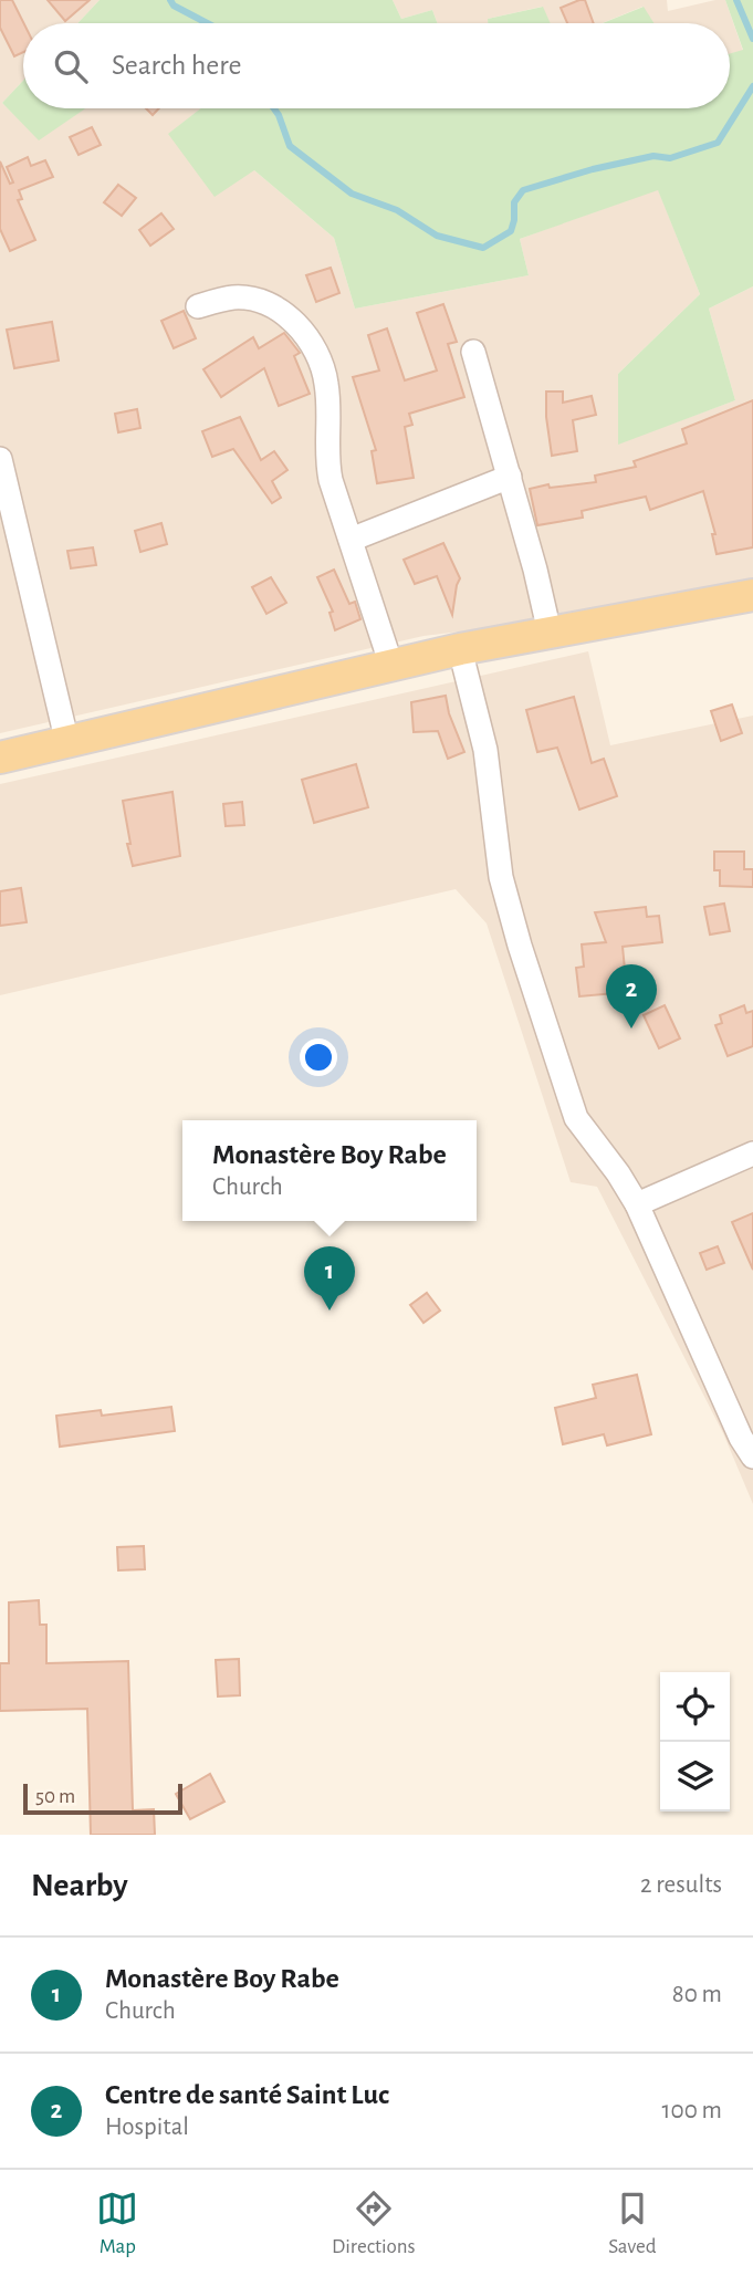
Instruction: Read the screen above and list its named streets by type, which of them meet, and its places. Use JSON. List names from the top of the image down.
{
  "scale_bar": "50 m",
  "page": {
    "search": "Search here",
    "pins": ["2", "1"],
    "popup": ["Monastère Boy Rabe", "Church"],
    "scale": "50 m",
    "heading": ["Nearby", "2 results"],
    "list": [
      {
        "mark": "1",
        "name": "Monastère Boy Rabe",
        "note": "Church",
        "value": "80 m"
      },
      {
        "mark": "2",
        "name": "Centre de santé Saint Luc",
        "note": "Hospital",
        "value": "100 m"
      }
    ],
    "nav": ["Map", "Directions", "Saved"]
  }
}
